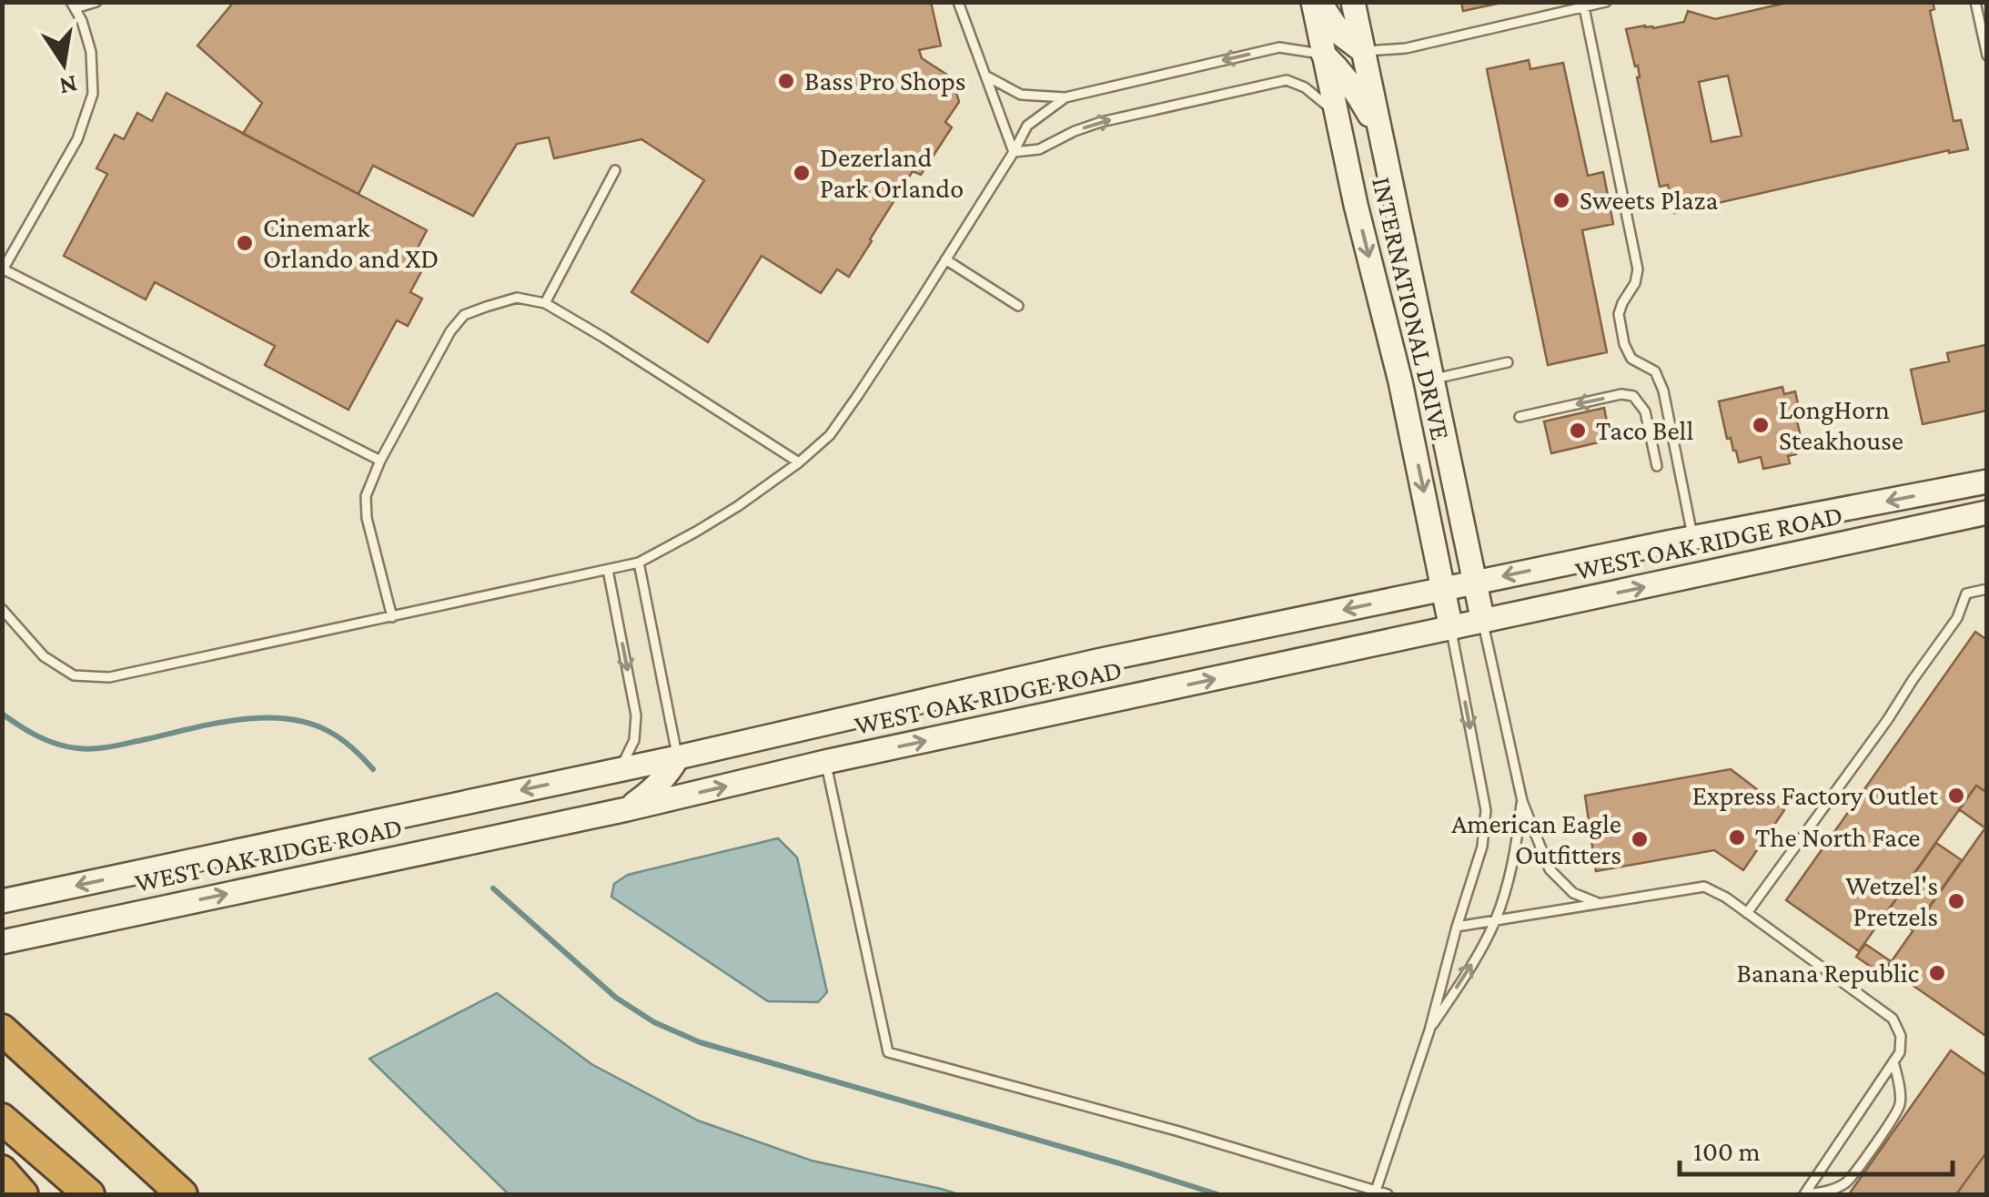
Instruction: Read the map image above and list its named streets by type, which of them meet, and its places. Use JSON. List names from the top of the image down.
{
  "streets": {
    "street": ["INTERNATIONAL DRIVE", "WEST OAK RIDGE ROAD"]
  },
  "crossings": [
    ["INTERNATIONAL DRIVE", "WEST OAK RIDGE ROAD"]
  ],
  "places": [
    "Bass Pro Shops",
    "Dezerland Park Orlando",
    "Sweets Plaza",
    "Cinemark Orlando and XD",
    "LongHorn Steakhouse",
    "Taco Bell",
    "Express Factory Outlet",
    "The North Face",
    "American Eagle Outfitters",
    "Wetzel's Pretzels",
    "Banana Republic"
  ],
  "scale_bar": "100 m",
  "north": "bottom"
}
